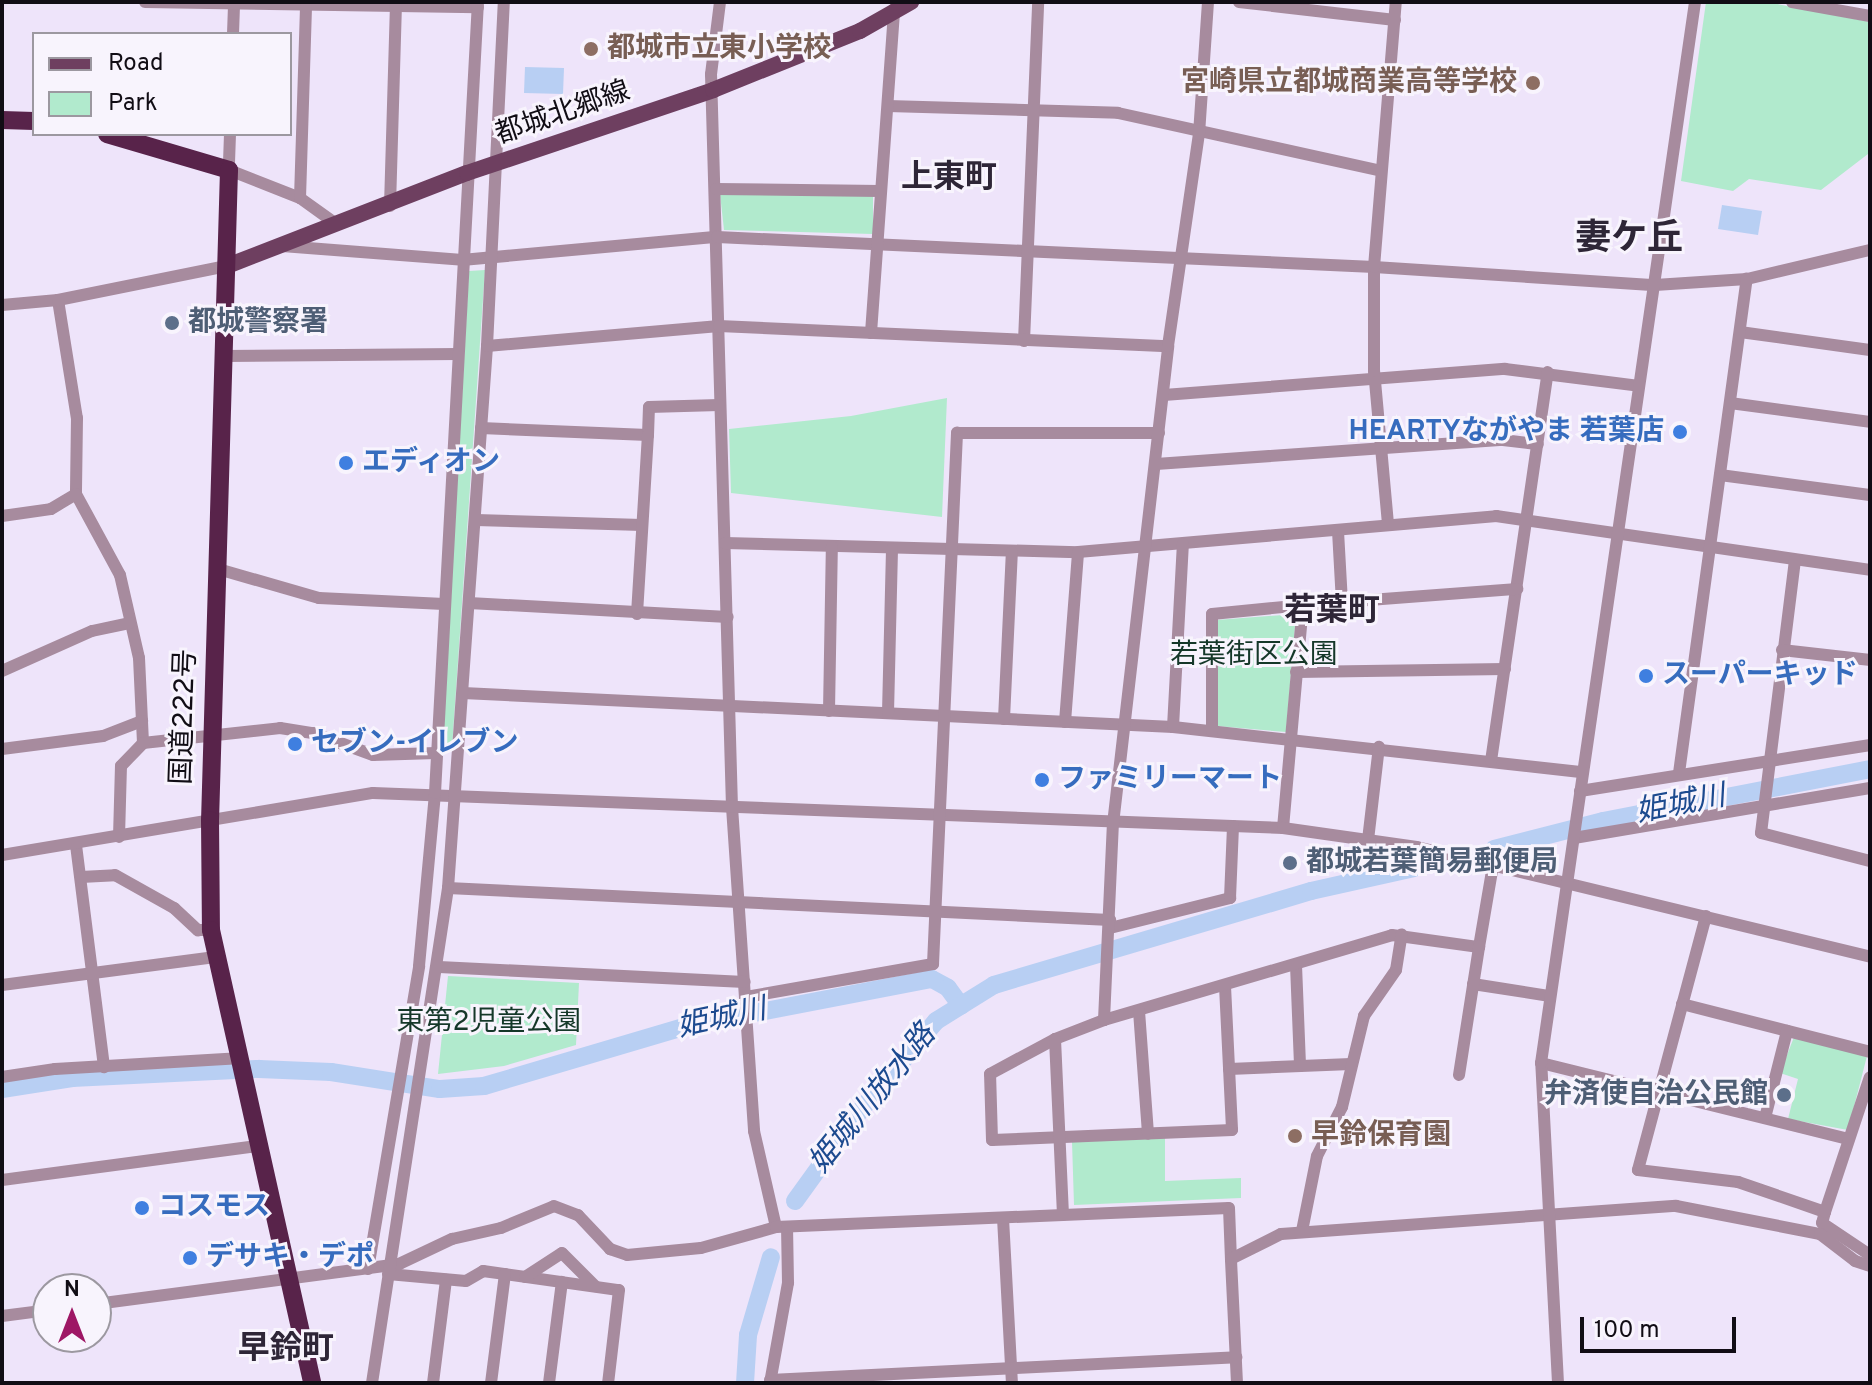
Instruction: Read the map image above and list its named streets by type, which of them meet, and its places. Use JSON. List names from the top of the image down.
{
  "streets": {
    "highway": ["国道222号"],
    "main road": ["都城北郷線"]
  },
  "crossings": [
    ["都城北郷線", "国道222号"]
  ],
  "districts": [
    "上東町",
    "妻ケ丘",
    "若葉町",
    "早鈴町"
  ],
  "water": ["姫城川", "姫城川放水路"],
  "parks": ["若葉街区公園", "東第2児童公園"],
  "places": [
    "都城市立東小学校",
    "宮崎県立都城商業高等学校",
    "都城警察署",
    "HEARTYながやま 若葉店",
    "エディオン",
    "スーパーキッド",
    "セブン-イレブン",
    "ファミリーマート",
    "都城若葉簡易郵便局",
    "弁済使自治公民館",
    "早鈴保育園",
    "コスモス",
    "デサキ・デポ"
  ],
  "legend": ["Road", "Park"],
  "scale_bar": "100 m",
  "north": "top"
}
